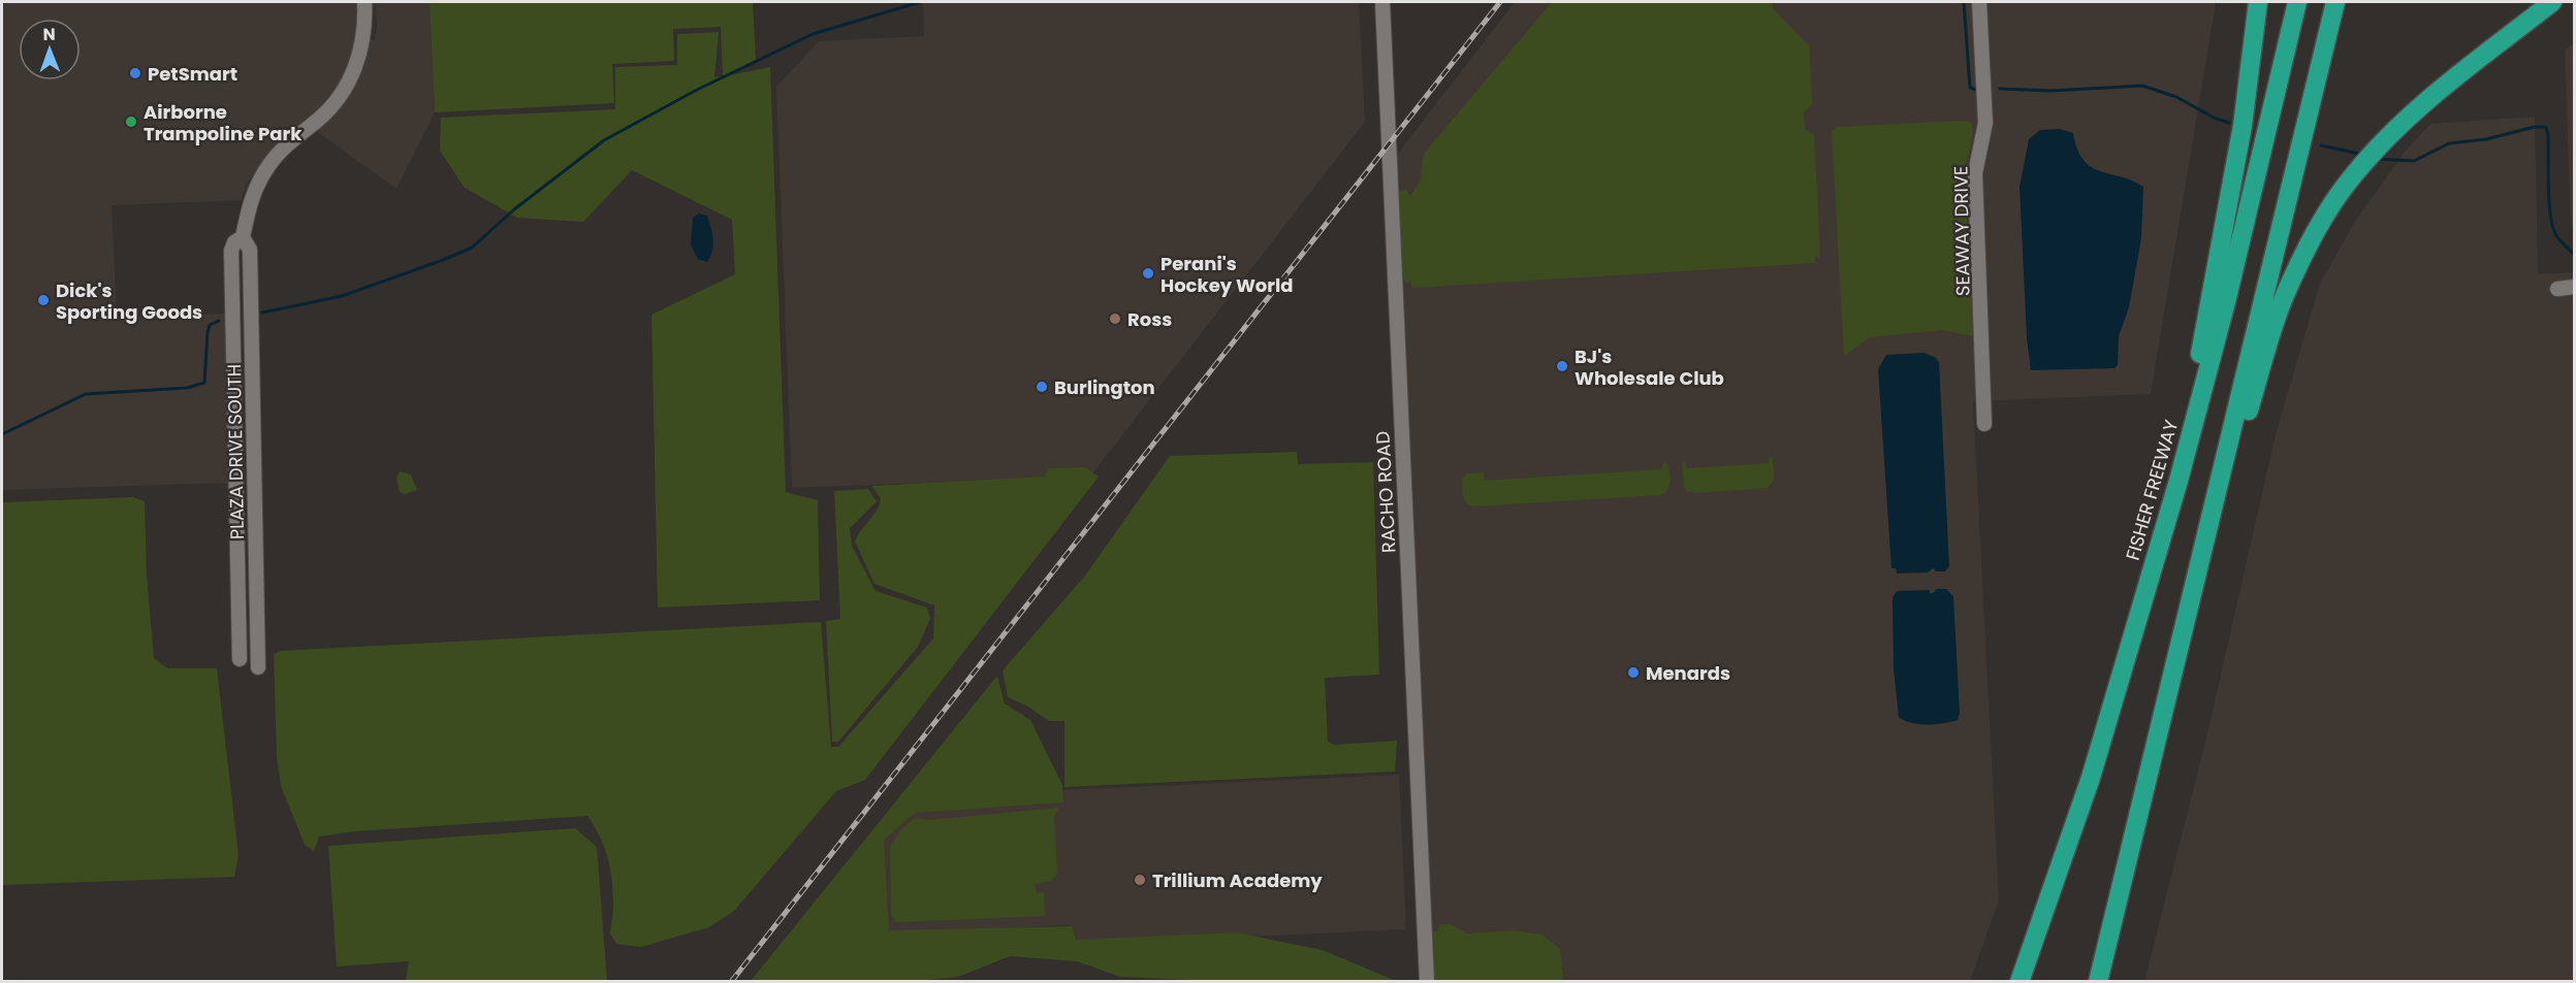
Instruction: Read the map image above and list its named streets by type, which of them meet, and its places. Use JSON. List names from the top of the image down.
{
  "streets": {
    "highway": ["FISHER FREEWAY"],
    "street": ["SEAWAY DRIVE", "PLAZA DRIVE SOUTH", "RACHO ROAD"]
  },
  "places": [
    "PetSmart",
    "Airborne Trampoline Park",
    "Perani's Hockey World",
    "Dick's Sporting Goods",
    "Ross",
    "BJ's Wholesale Club",
    "Burlington",
    "Menards",
    "Trillium Academy"
  ],
  "north": "top"
}
